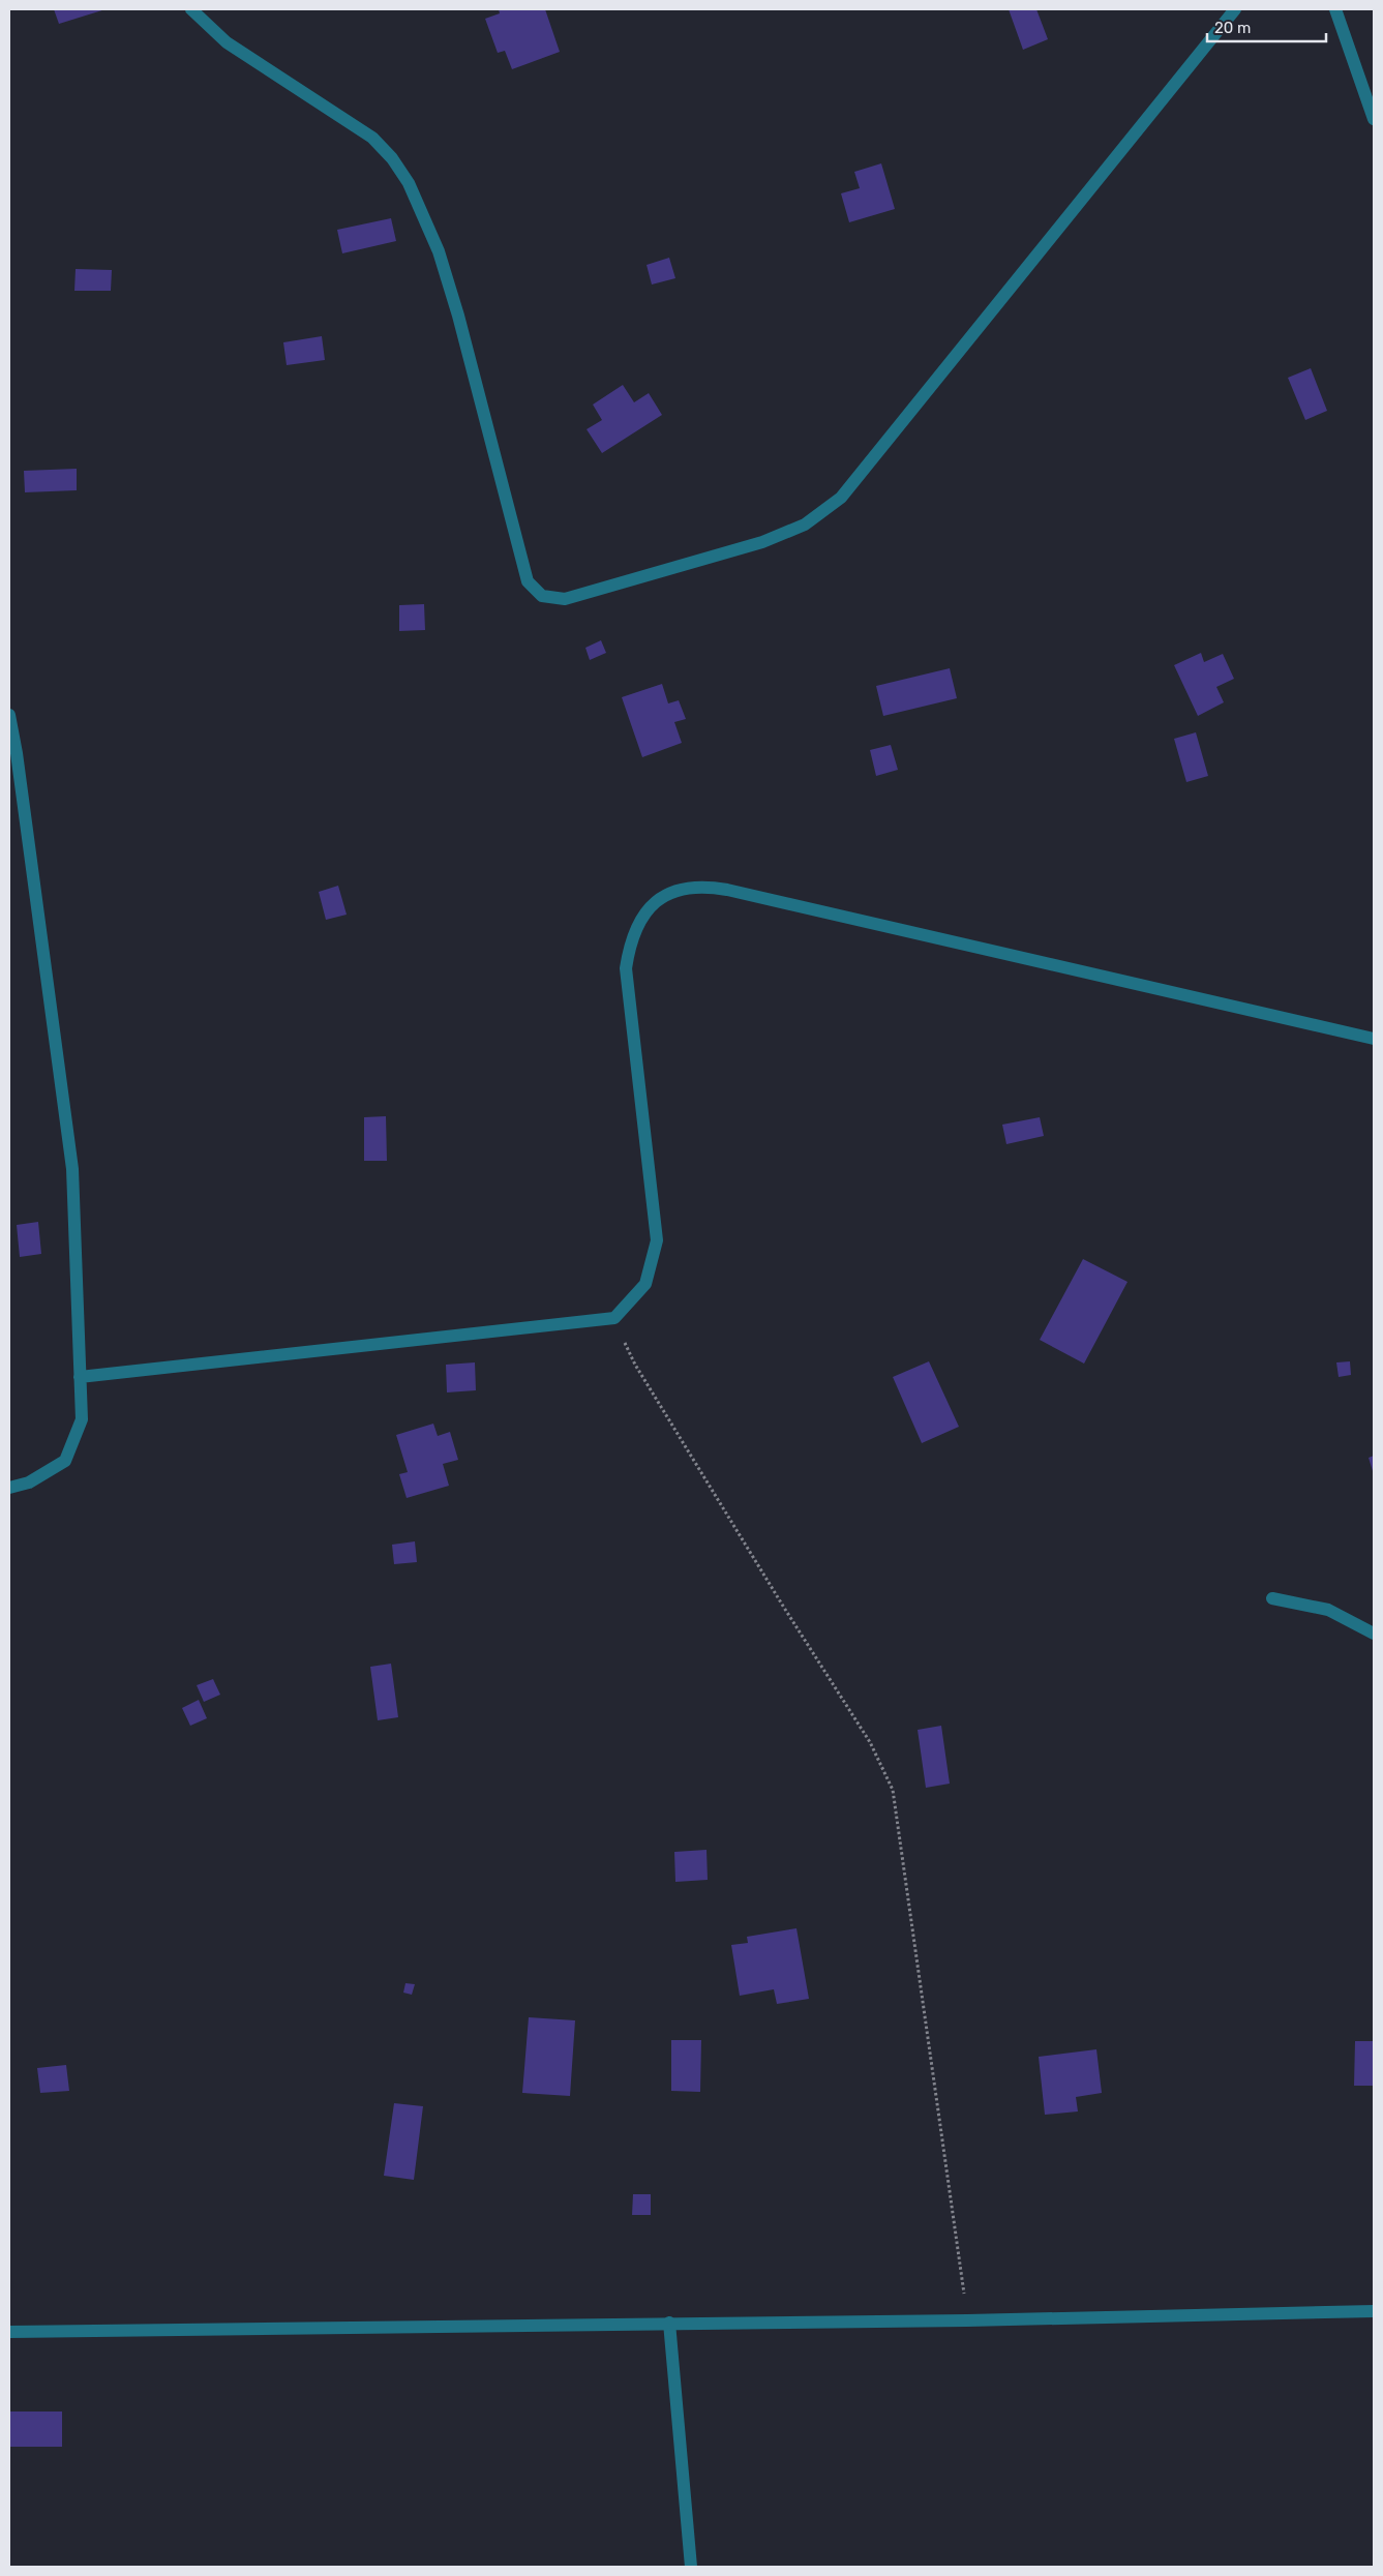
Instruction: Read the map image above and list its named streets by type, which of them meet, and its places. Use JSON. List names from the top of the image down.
{
  "scale_bar": "20 m"
}
